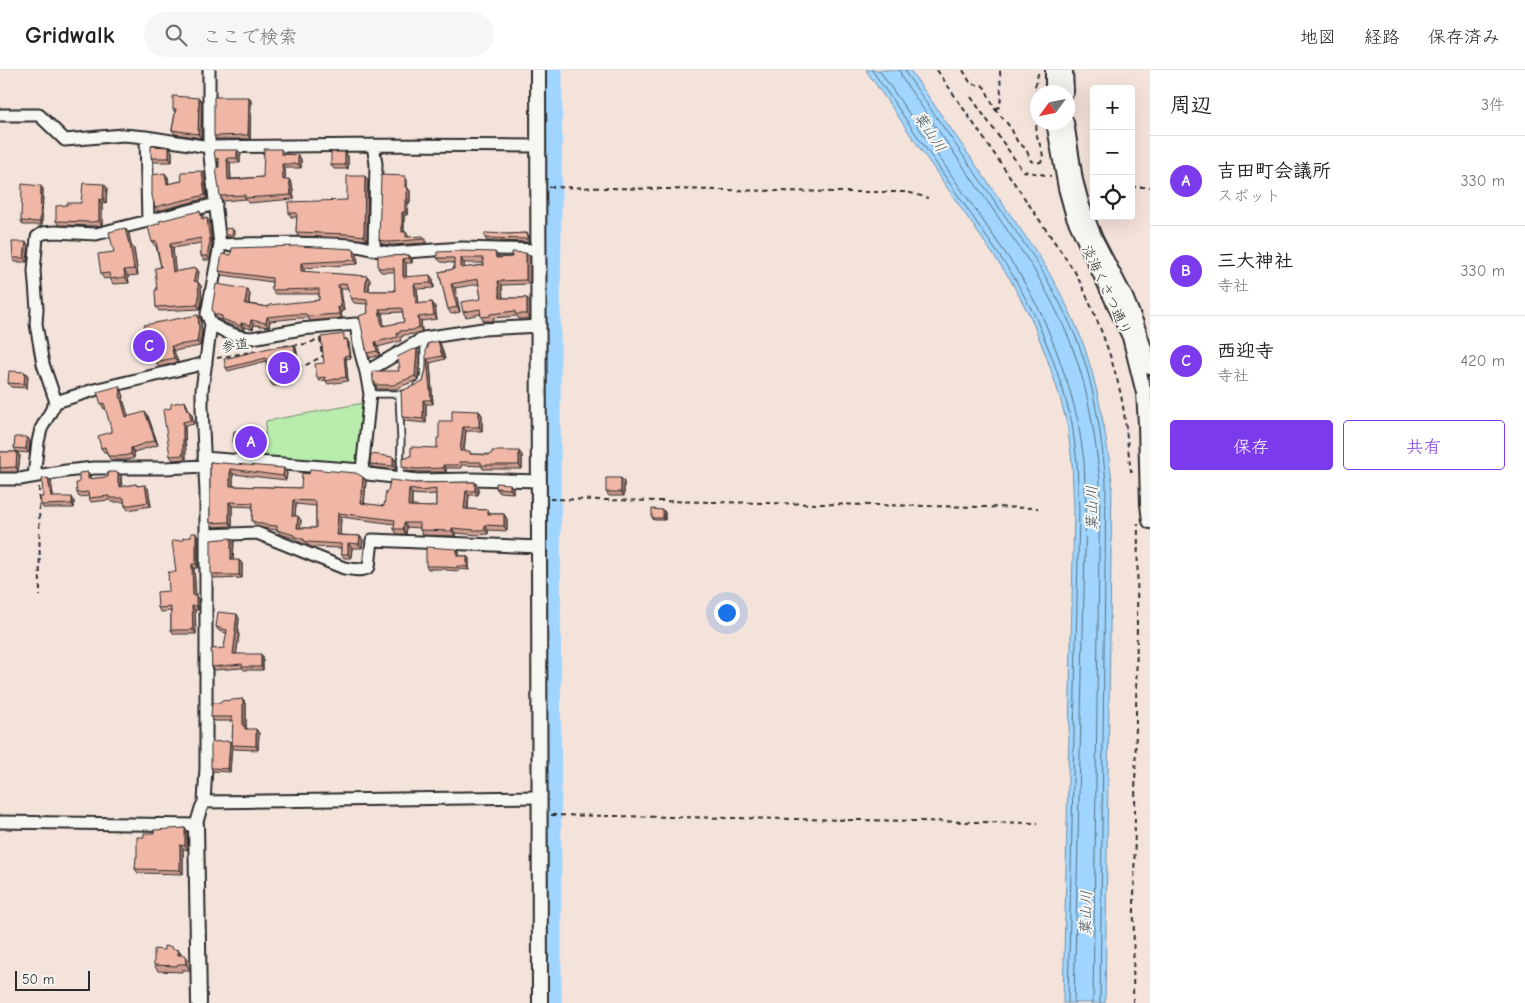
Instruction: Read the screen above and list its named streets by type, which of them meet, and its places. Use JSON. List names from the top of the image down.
{
  "streets": {
    "street": ["淡海くさつ通り"],
    "path": ["参道"]
  },
  "water": ["葉山川"],
  "scale_bar": "50 m",
  "north": "bottom left",
  "page": {
    "header": "Gridwalk",
    "search": "ここで検索",
    "nav": ["地図", "経路", "保存済み"],
    "heading": ["周辺", "3件"],
    "map_buttons": ["+", "−"],
    "list": [
      {
        "mark": "A",
        "name": "吉田町会議所",
        "note": "スポット",
        "value": "330 m"
      },
      {
        "mark": "B",
        "name": "三大神社",
        "note": "寺社",
        "value": "330 m"
      },
      {
        "mark": "C",
        "name": "西迎寺",
        "note": "寺社",
        "value": "420 m"
      }
    ],
    "pins": ["C", "B", "A"],
    "buttons": ["保存", "共有"],
    "scale": "50 m"
  }
}
